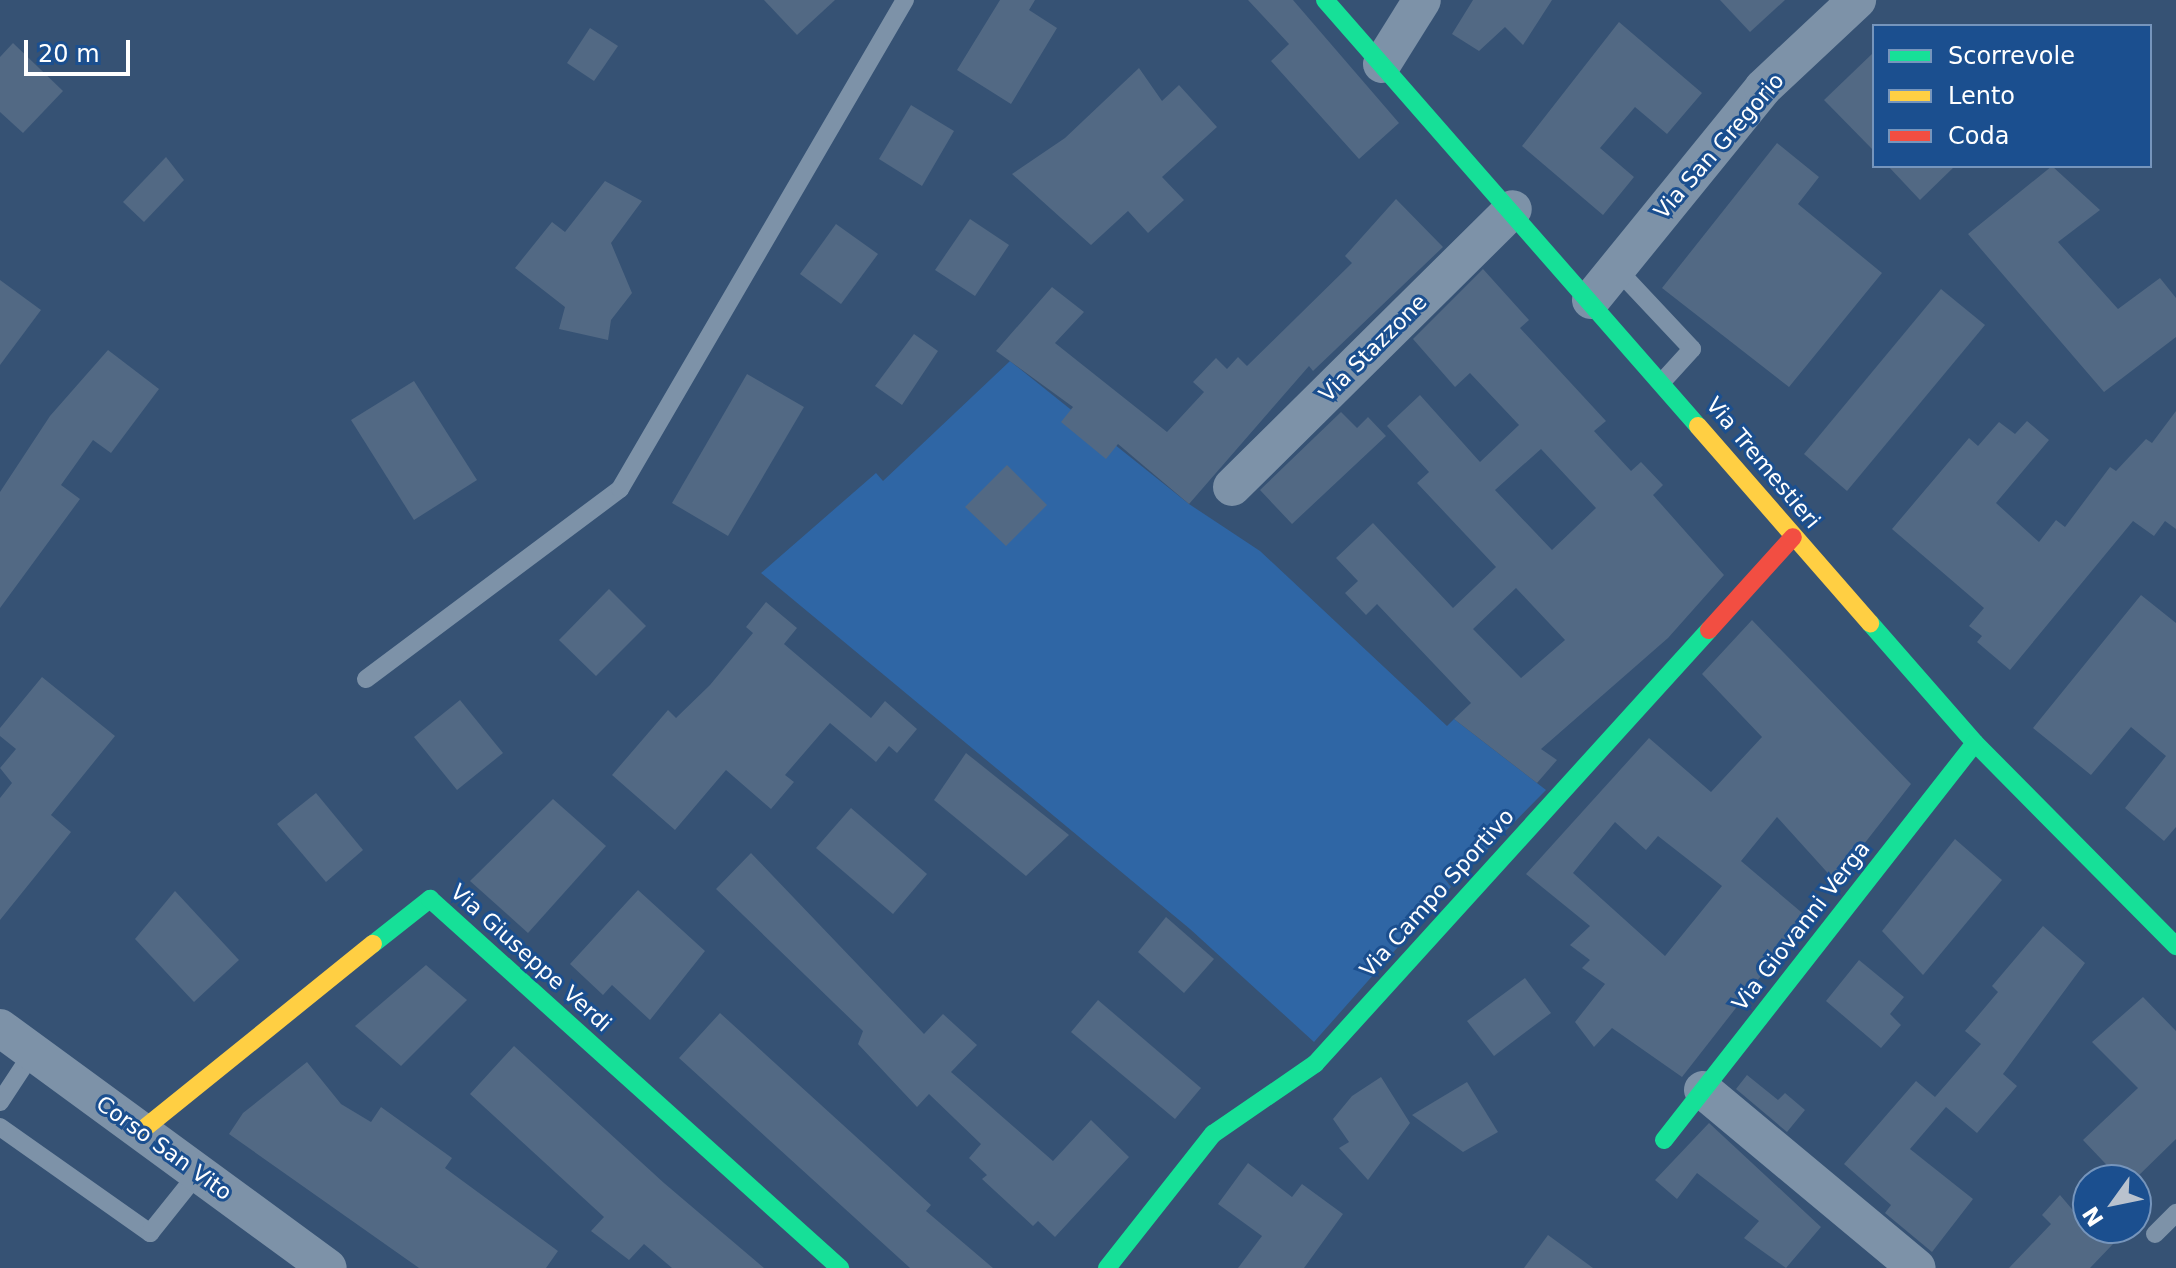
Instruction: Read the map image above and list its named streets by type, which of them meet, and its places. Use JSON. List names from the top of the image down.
{
  "streets": {
    "street": [
      "Via San Gregorio",
      "Via Stazzone",
      "Via Tremestieri",
      "Via Campo Sportivo",
      "Via Giovanni Verga",
      "Via Giuseppe Verdi",
      "Corso San Vito"
    ]
  },
  "crossings": [
    ["Via San Gregorio", "Via Tremestieri"],
    ["Via Stazzone", "Via Tremestieri"],
    ["Via Tremestieri", "Via Campo Sportivo"],
    ["Via Tremestieri", "Via Giovanni Verga"],
    ["Via Giuseppe Verdi", "Corso San Vito"]
  ],
  "legend": ["Scorrevole", "Lento", "Coda"],
  "scale_bar": "20 m",
  "north": "bottom left"
}
